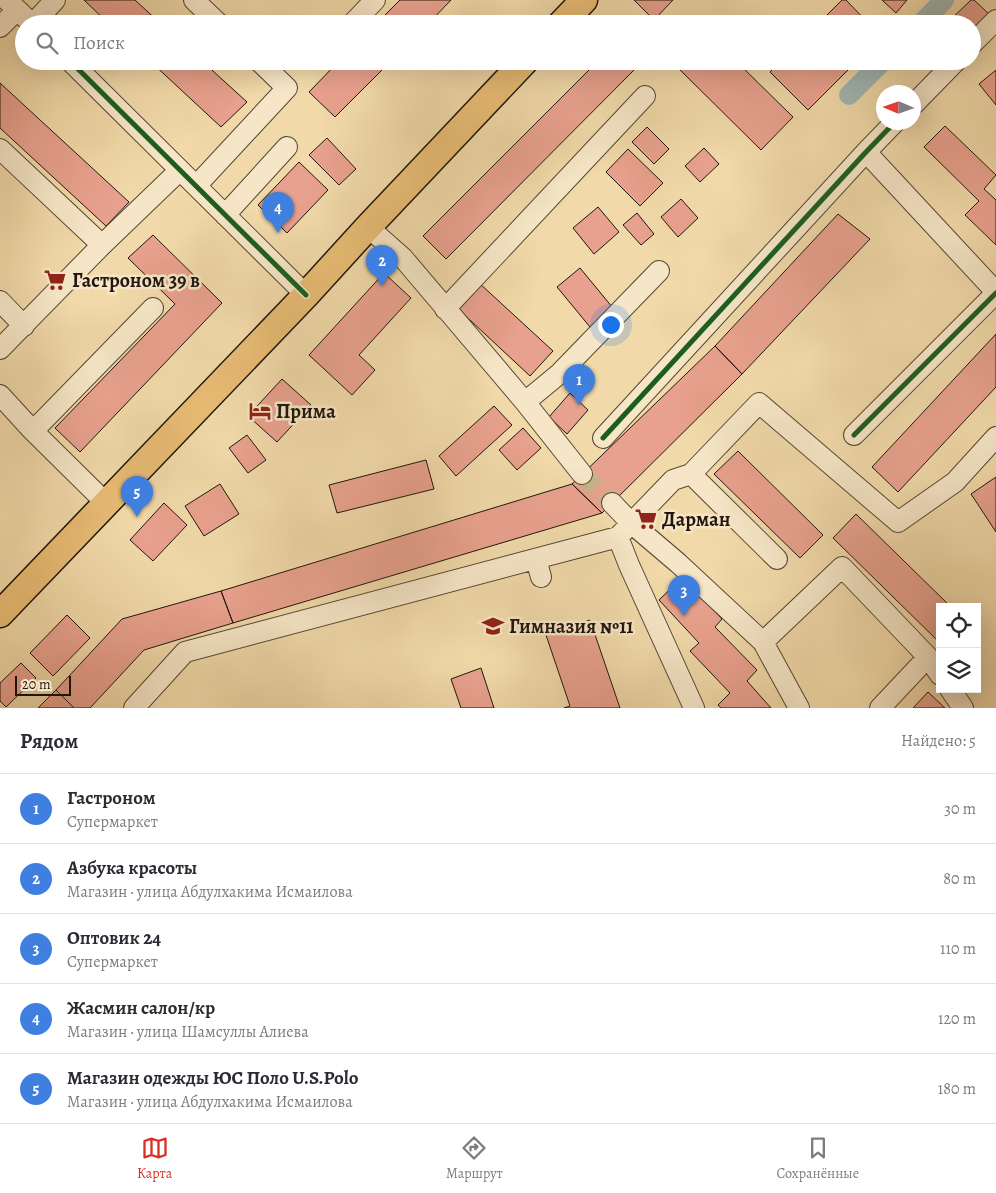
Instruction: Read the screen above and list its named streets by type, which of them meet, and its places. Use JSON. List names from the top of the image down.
{
  "places": {
    "supermarket": ["Гастроном 39 в", "Дарман"],
    "hotel": ["Прима"],
    "school or university": ["Гимназия №11"]
  },
  "scale_bar": "20 m",
  "north": "left",
  "page": {
    "search": "Поиск",
    "pins": [
      "4",
      "2",
      "1",
      "5",
      "3"
    ],
    "scale": "20 m",
    "heading": ["Рядом", "Найдено: 5"],
    "list": [
      {
        "mark": "1",
        "name": "Гастроном",
        "note": "Супермаркет",
        "value": "30 m"
      },
      {
        "mark": "2",
        "name": "Азбука красоты",
        "note": "Магазин · улица Абдулхакима Исмаилова",
        "value": "80 m"
      },
      {
        "mark": "3",
        "name": "Оптовик 24",
        "note": "Супермаркет",
        "value": "110 m"
      },
      {
        "mark": "4",
        "name": "Жасмин салон/кр",
        "note": "Магазин · улица Шамсуллы Алиева",
        "value": "120 m"
      },
      {
        "mark": "5",
        "name": "Магазин одежды ЮС Поло U.S.Polo",
        "note": "Магазин · улица Абдулхакима Исмаилова",
        "value": "180 m"
      }
    ],
    "nav": ["Карта", "Маршрут", "Сохранённые"]
  }
}
